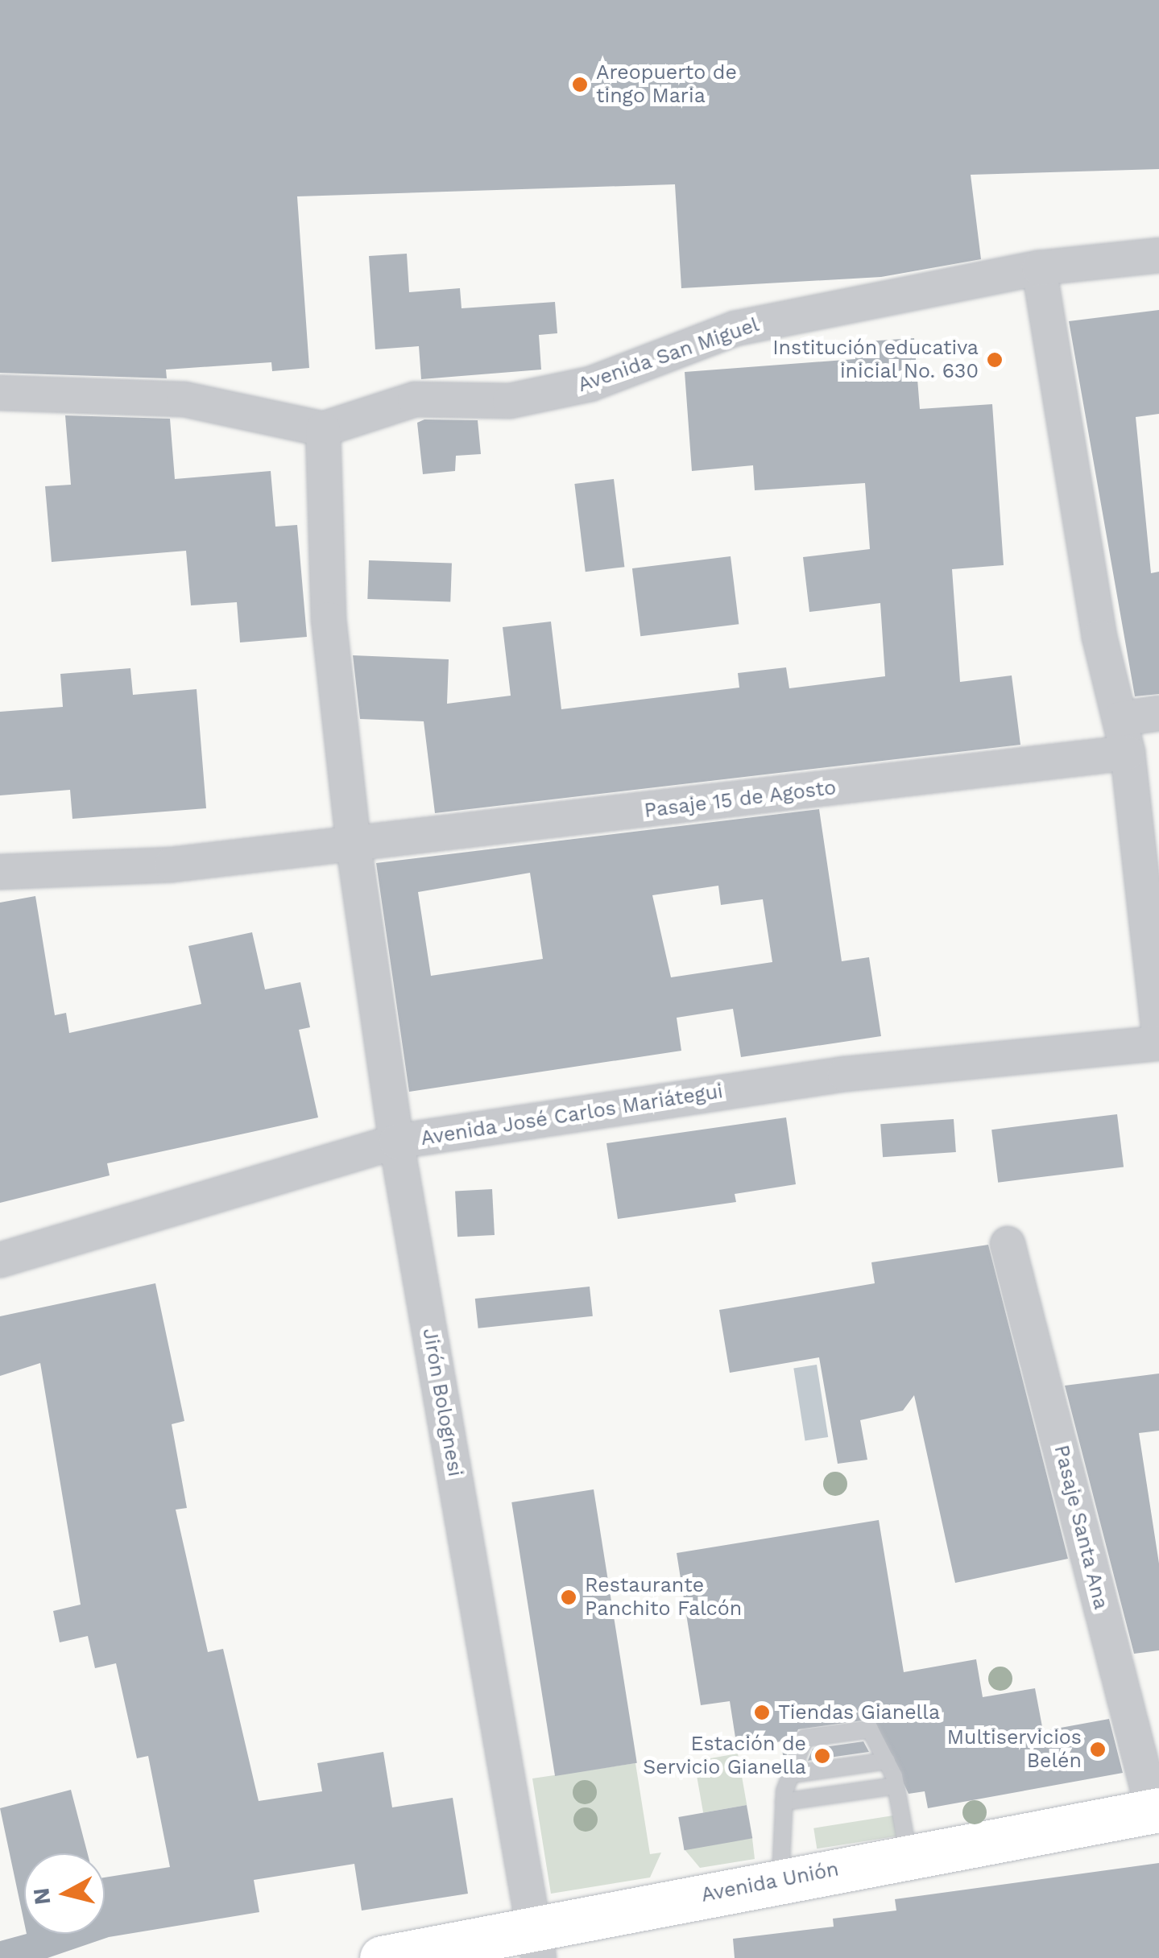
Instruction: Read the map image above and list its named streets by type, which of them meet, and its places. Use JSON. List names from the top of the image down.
{
  "streets": {
    "main road": ["Avenida Unión"],
    "street": [
      "Avenida San Miguel",
      "Pasaje 15 de Agosto",
      "Avenida José Carlos Mariátegui",
      "Jirón Bolognesi",
      "Pasaje Santa Ana"
    ]
  },
  "crossings": [
    ["Avenida San Miguel", "Jirón Bolognesi"],
    ["Pasaje 15 de Agosto", "Jirón Bolognesi"],
    ["Avenida José Carlos Mariátegui", "Jirón Bolognesi"],
    ["Jirón Bolognesi", "Avenida Unión"],
    ["Pasaje Santa Ana", "Avenida Unión"]
  ],
  "places": [
    "Areopuerto de tingo Maria",
    "Institución educativa inicial No. 630",
    "Restaurante Panchito Falcón",
    "Tiendas Gianella",
    "Multiservicios Belén",
    "Estación de Servicio Gianella"
  ],
  "north": "left"
}
